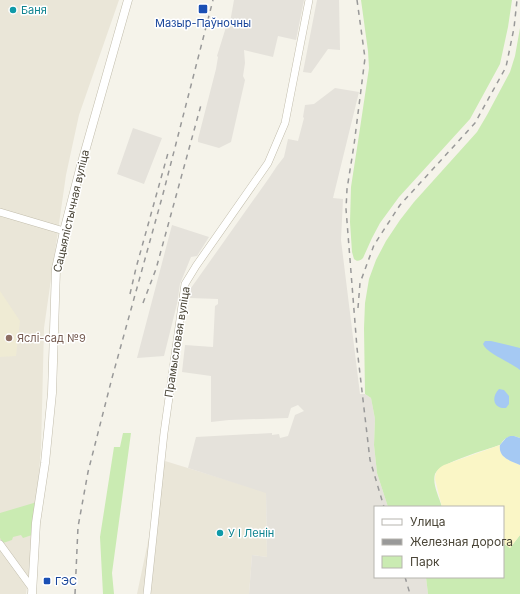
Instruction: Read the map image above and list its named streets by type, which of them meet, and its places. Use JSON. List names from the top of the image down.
{
  "streets": {
    "street": ["Сацыялістычная вуліца", "Прамысловая вуліца"]
  },
  "places": {
    "transit": ["Мазыр-Паўночны", "ГЭС"],
    "other": ["Баня", "Яслі-сад №9", "У І Ленін"]
  },
  "legend": ["Улица", "Железная дорога", "Парк"]
}
